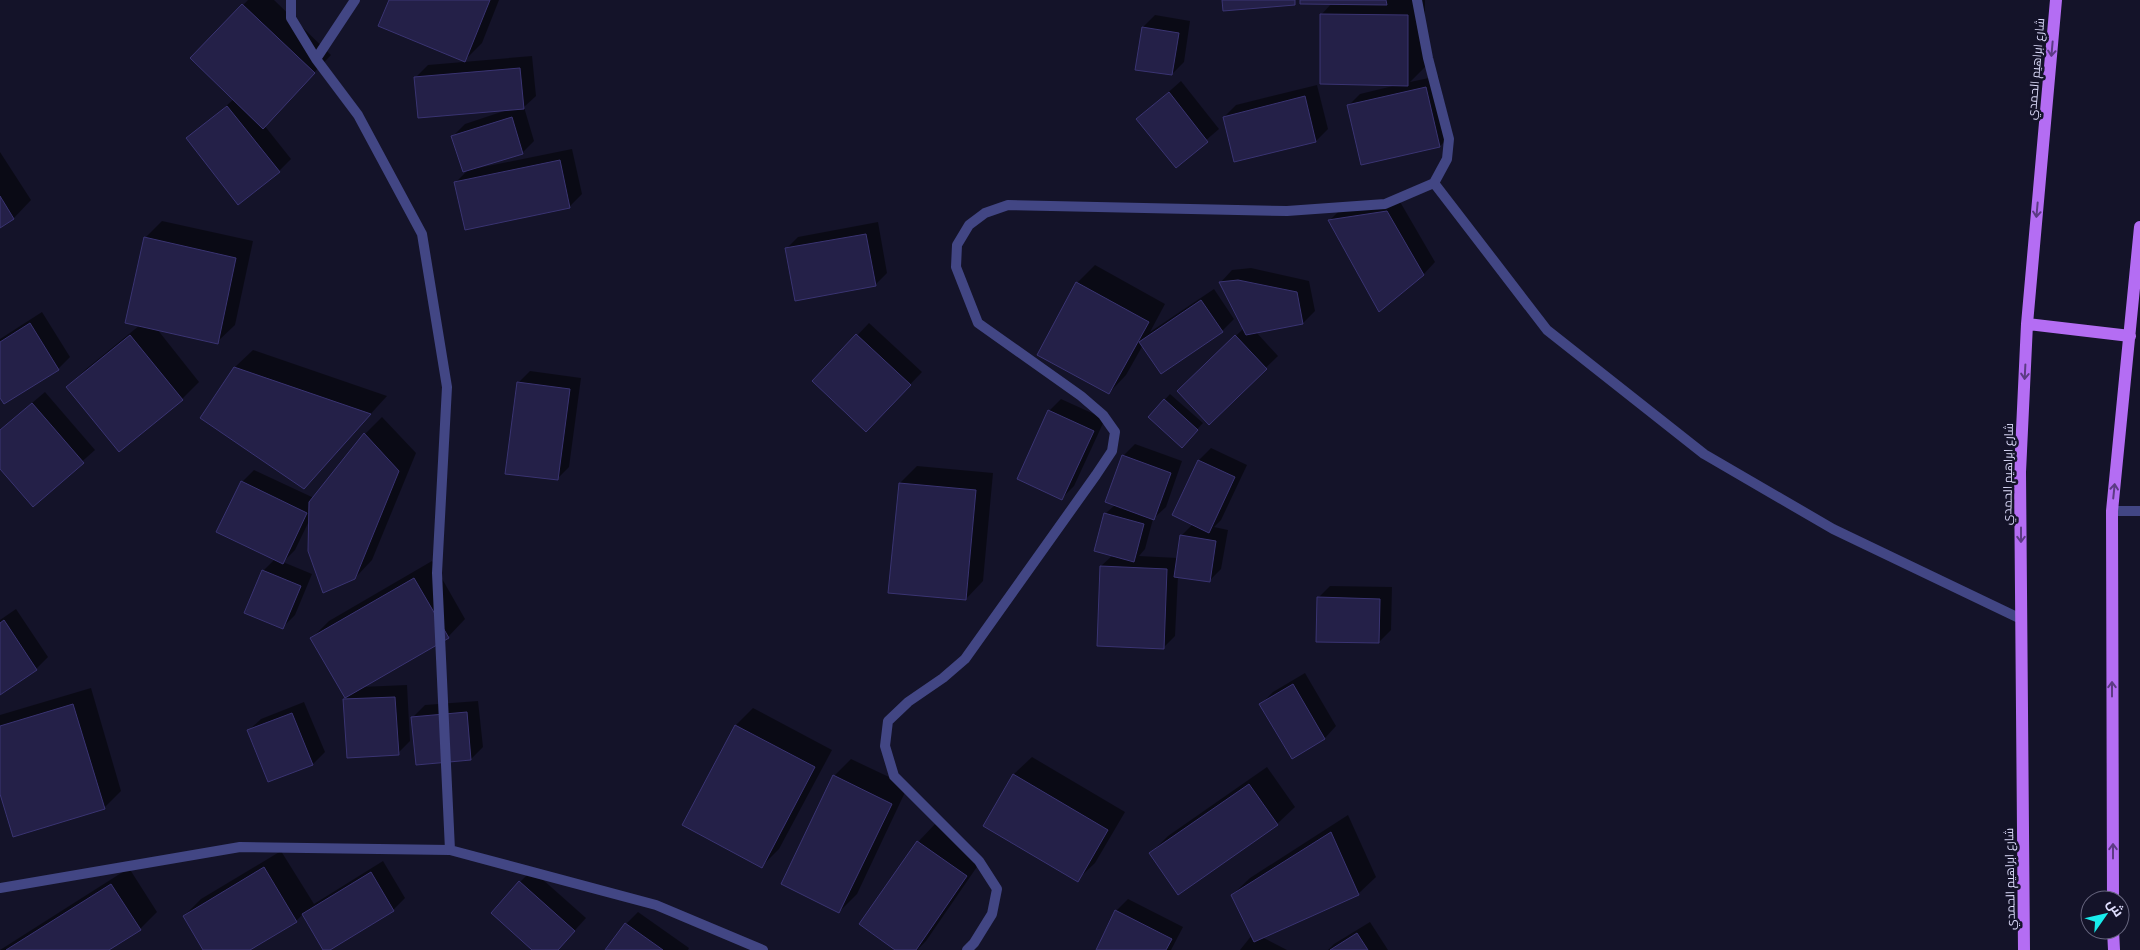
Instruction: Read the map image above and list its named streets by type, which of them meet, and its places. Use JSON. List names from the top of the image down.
{
  "streets": {
    "main road": ["شارع ابراهيم الحمدي"]
  },
  "north": "top right"
}
